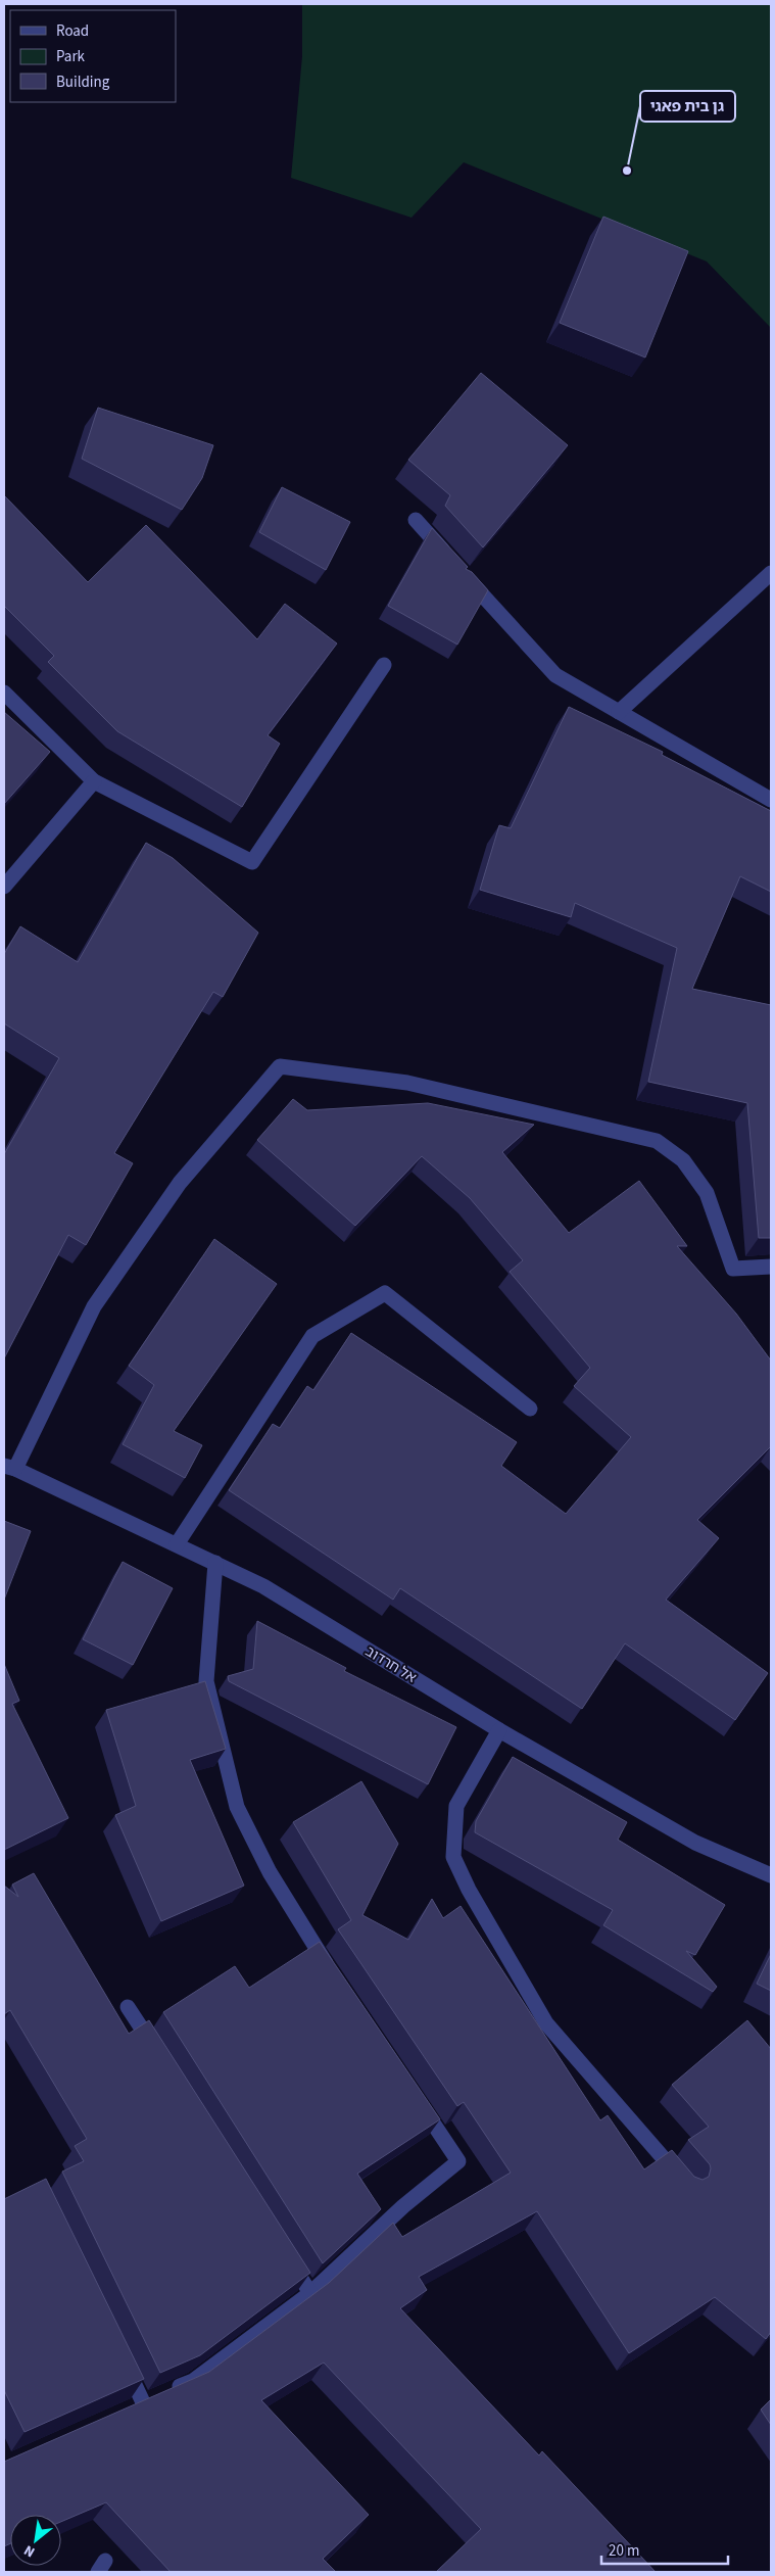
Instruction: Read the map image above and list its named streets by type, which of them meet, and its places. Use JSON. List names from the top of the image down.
{
  "streets": {
    "street": ["אל חרדוב"]
  },
  "places": ["גן בית פאגי"],
  "legend": ["Road", "Park", "Building"],
  "scale_bar": "20 m",
  "north": "bottom left"
}
